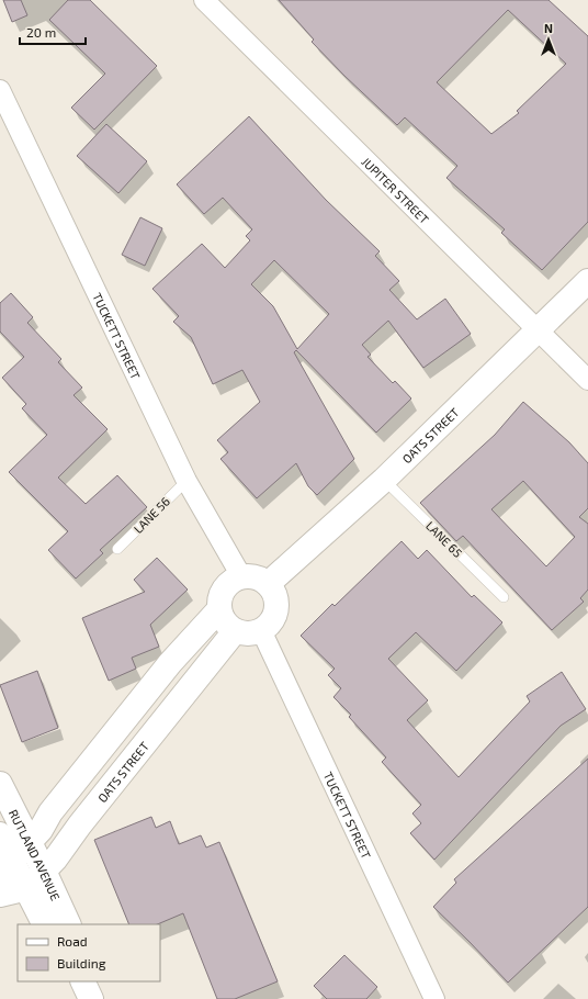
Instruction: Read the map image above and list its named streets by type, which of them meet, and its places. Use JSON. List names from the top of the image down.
{
  "streets": {
    "main road": ["OATS STREET", "RUTLAND AVENUE"],
    "street": ["JUPITER STREET", "TUCKETT STREET"],
    "lane": ["LANE 56", "LANE 65"]
  },
  "crossings": [
    ["JUPITER STREET", "OATS STREET"],
    ["TUCKETT STREET", "OATS STREET"],
    ["TUCKETT STREET", "LANE 56"],
    ["OATS STREET", "LANE 65"],
    ["OATS STREET", "RUTLAND AVENUE"]
  ],
  "legend": ["Road", "Building"],
  "scale_bar": "20 m",
  "north": "top"
}
